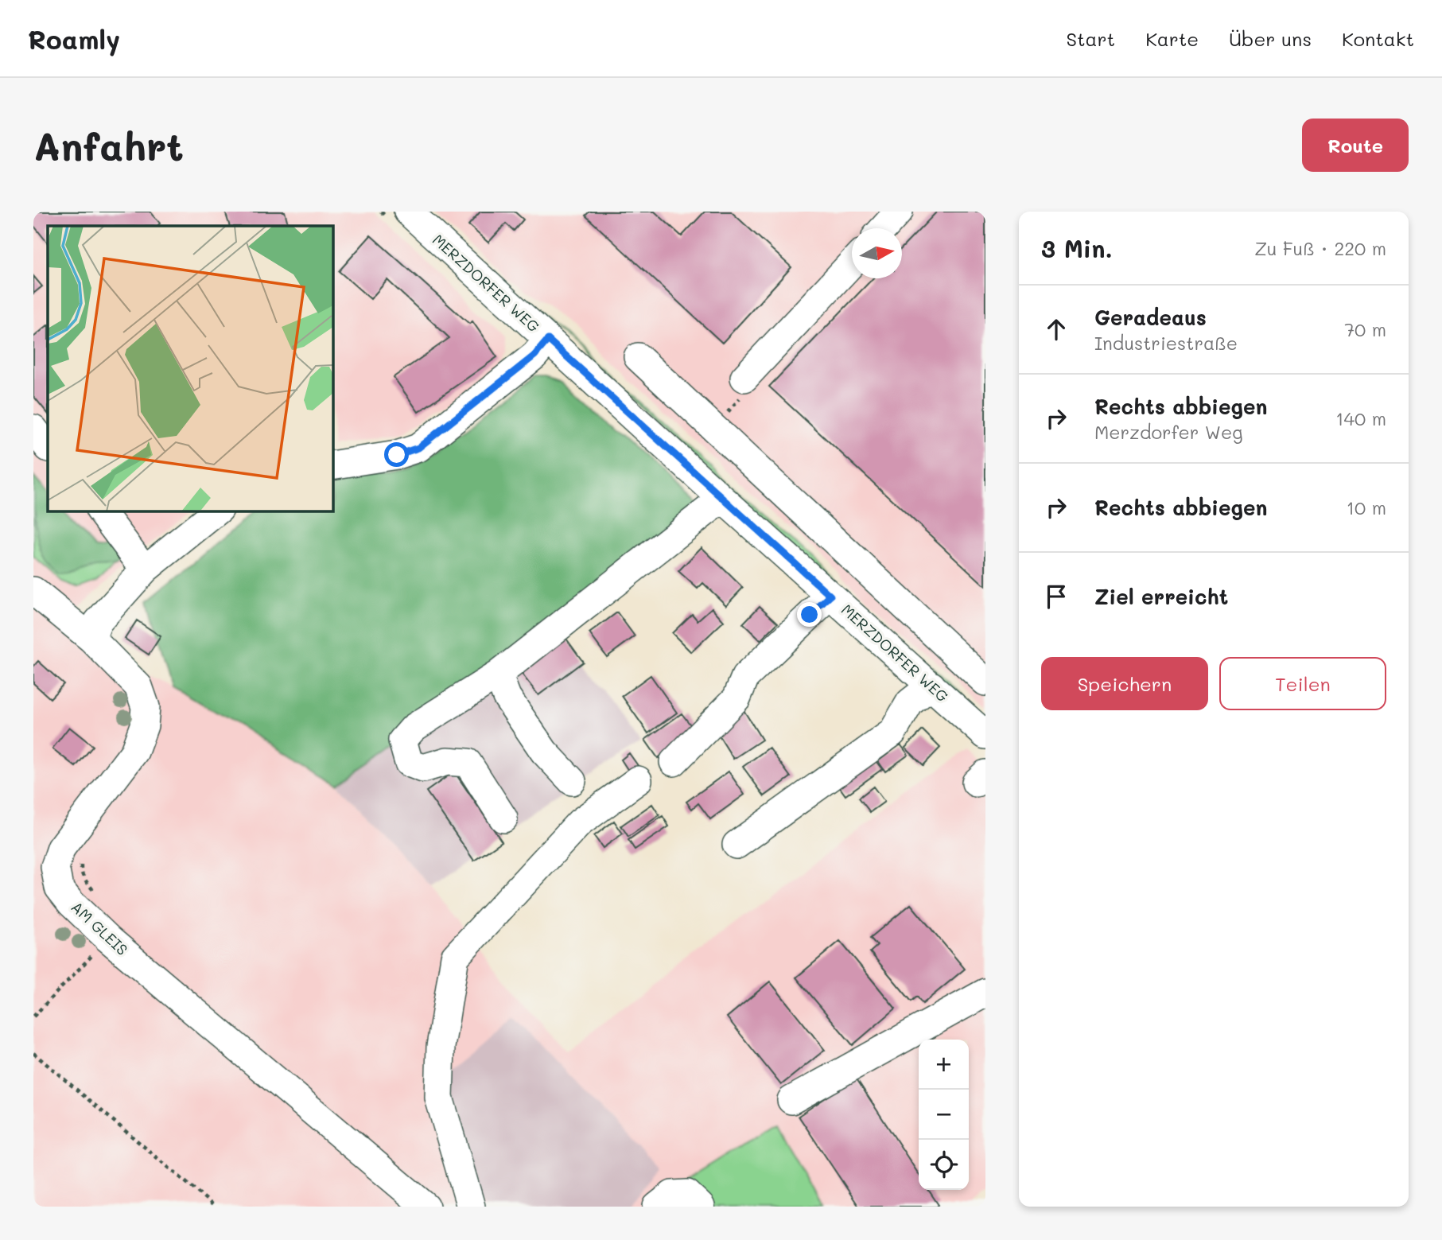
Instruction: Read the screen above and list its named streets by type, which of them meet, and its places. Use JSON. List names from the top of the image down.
{
  "streets": {
    "street": ["MERZDORFER WEG", "AM GLEIS"]
  },
  "north": "right",
  "page": {
    "header": "Roamly",
    "nav": [
      "Start",
      "Karte",
      "Über uns",
      "Kontakt"
    ],
    "buttons": [
      "Route",
      ["Speichern", "Teilen"]
    ],
    "title": "Anfahrt",
    "heading": ["3 Min.", "Zu Fuß · 220 m"],
    "list": [
      ["Geradeaus", "Industriestraße", "70 m"],
      ["Rechts abbiegen", "Merzdorfer Weg", "140 m"],
      ["Rechts abbiegen", "10 m"],
      "Ziel erreicht"
    ],
    "map_buttons": ["+", "−"]
  }
}
